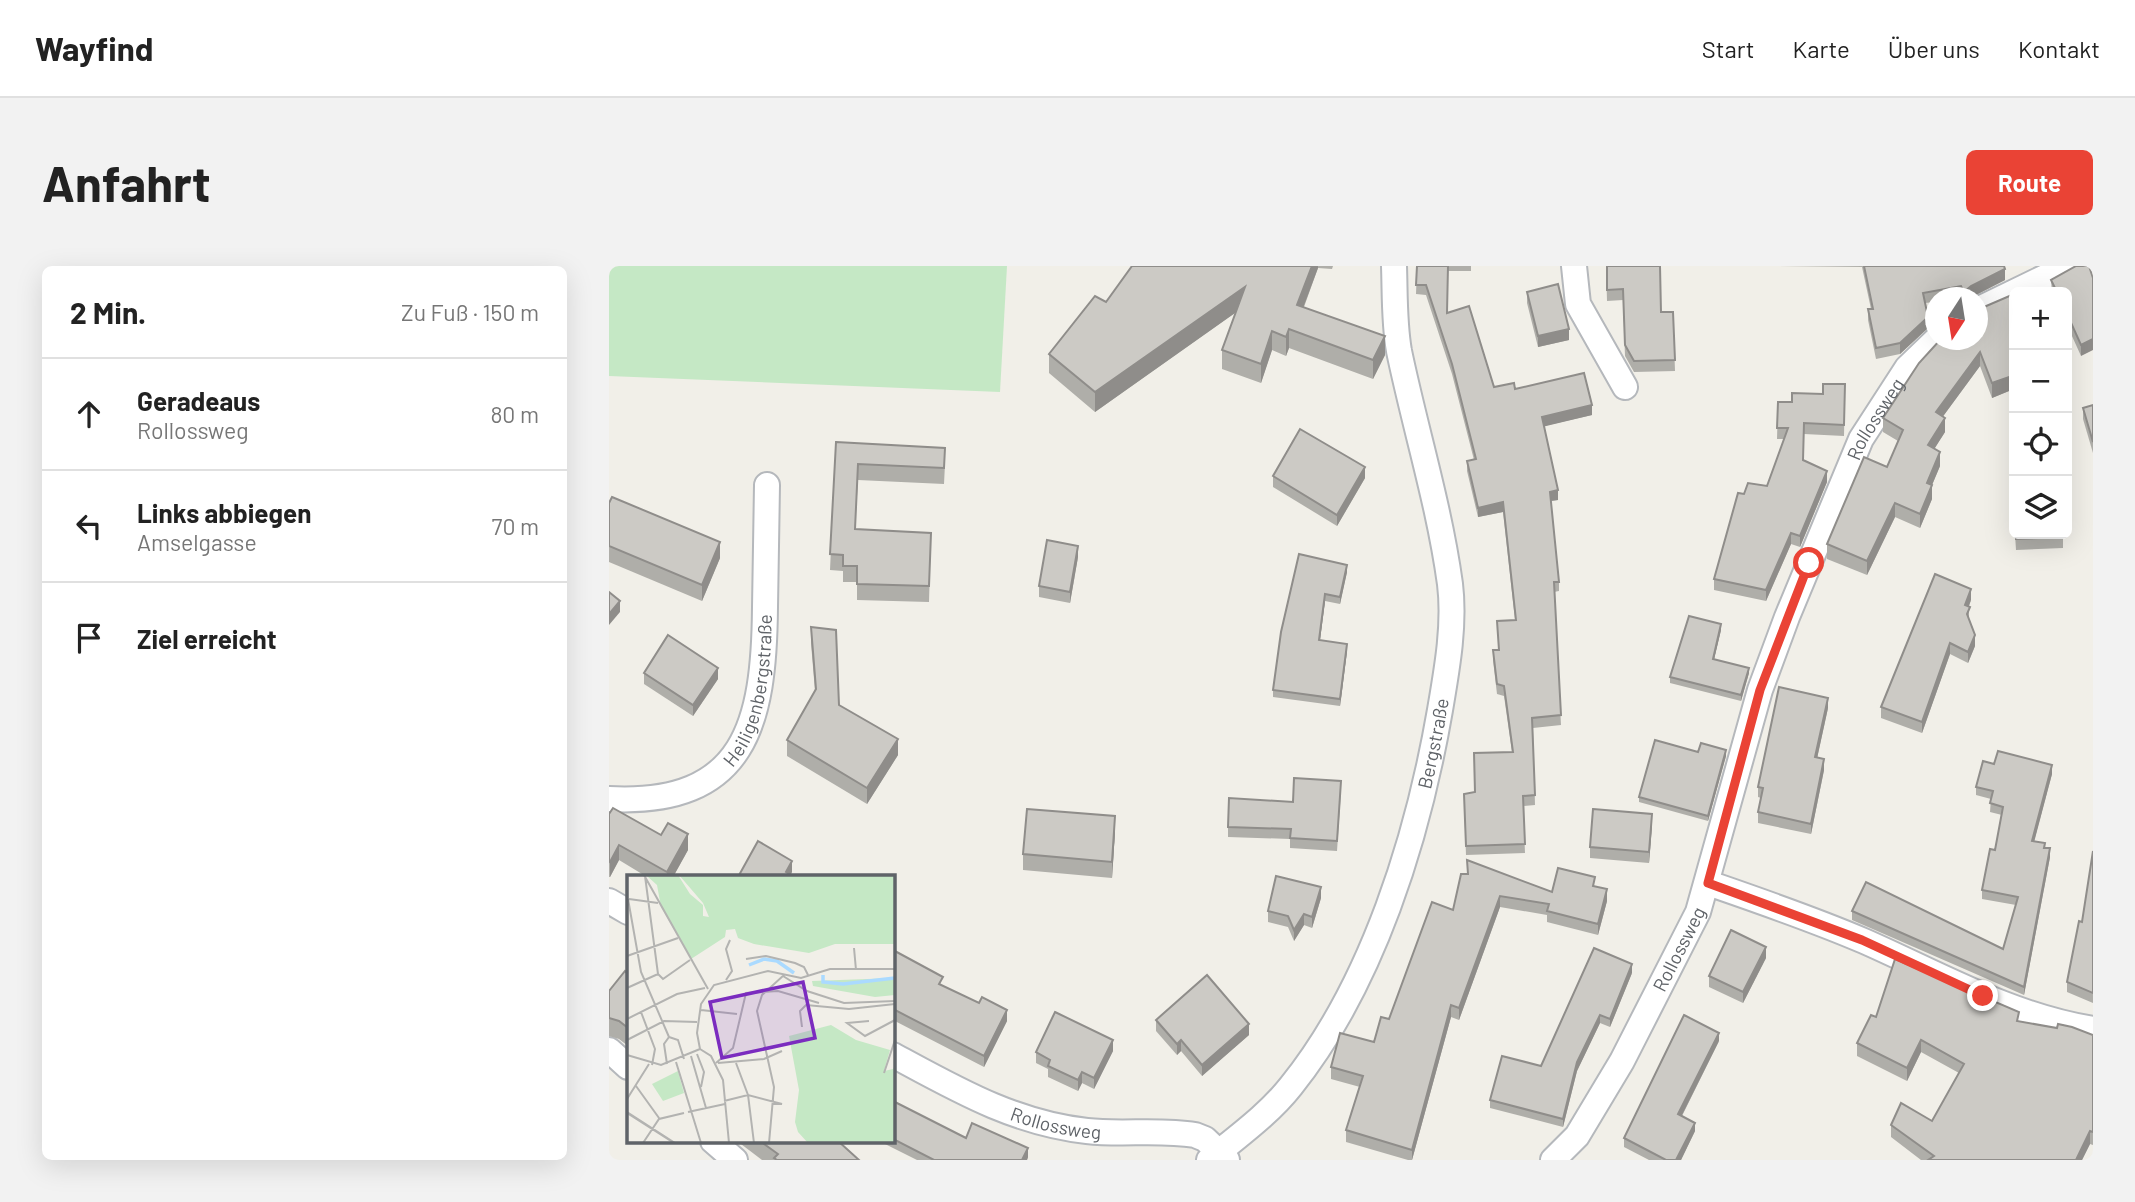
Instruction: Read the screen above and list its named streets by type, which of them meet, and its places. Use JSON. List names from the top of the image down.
{
  "streets": {
    "street": ["Rollossweg", "Heiligenbergstraße", "Bergstraße"]
  },
  "crossings": [
    ["Rollossweg", "Bergstraße"]
  ],
  "north": "bottom",
  "page": {
    "header": "Wayfind",
    "nav": [
      "Start",
      "Karte",
      "Über uns",
      "Kontakt"
    ],
    "buttons": "Route",
    "title": "Anfahrt",
    "heading": ["2 Min.", "Zu Fuß · 150 m"],
    "map_buttons": ["+", "−"],
    "list": [
      ["Geradeaus", "Rollossweg", "80 m"],
      ["Links abbiegen", "Amselgasse", "70 m"],
      "Ziel erreicht"
    ]
  }
}
